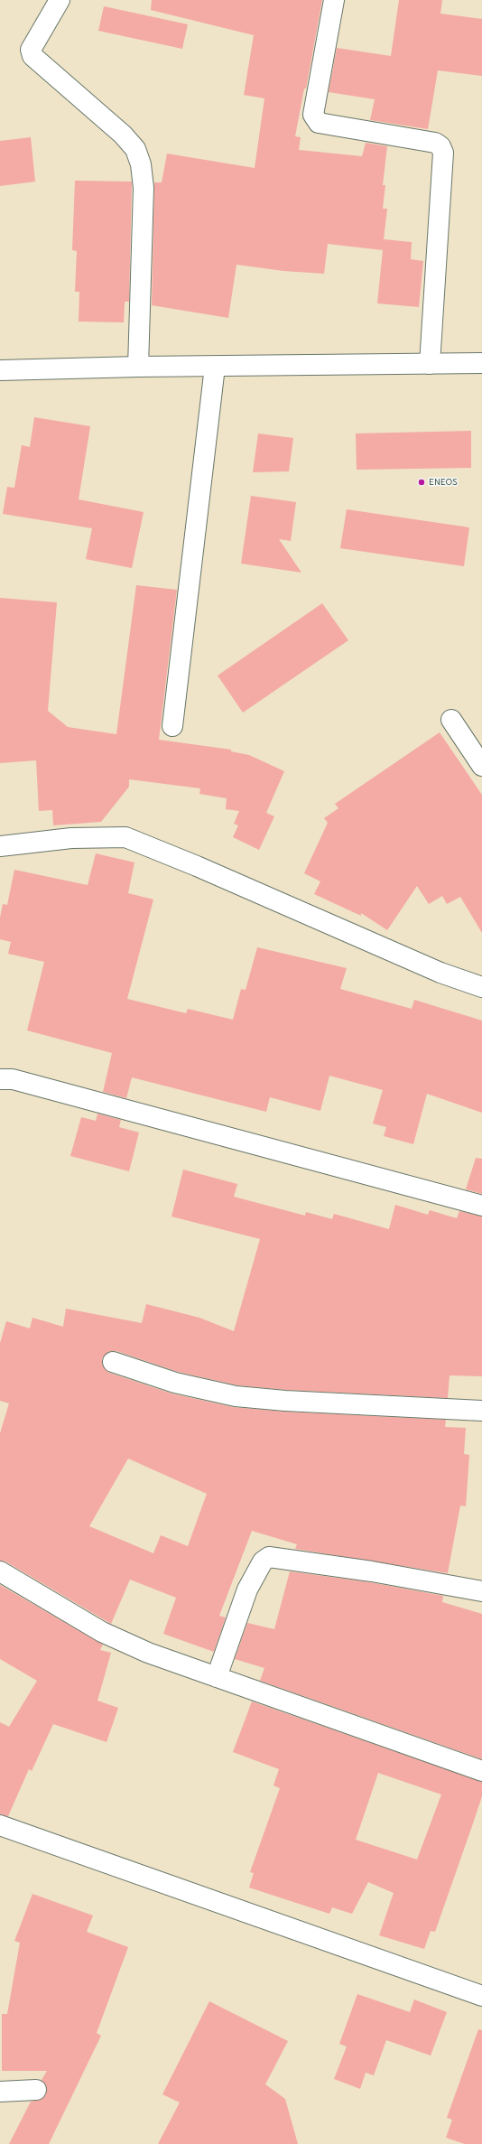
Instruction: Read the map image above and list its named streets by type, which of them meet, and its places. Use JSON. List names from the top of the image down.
{
  "places": ["ENEOS"]
}
